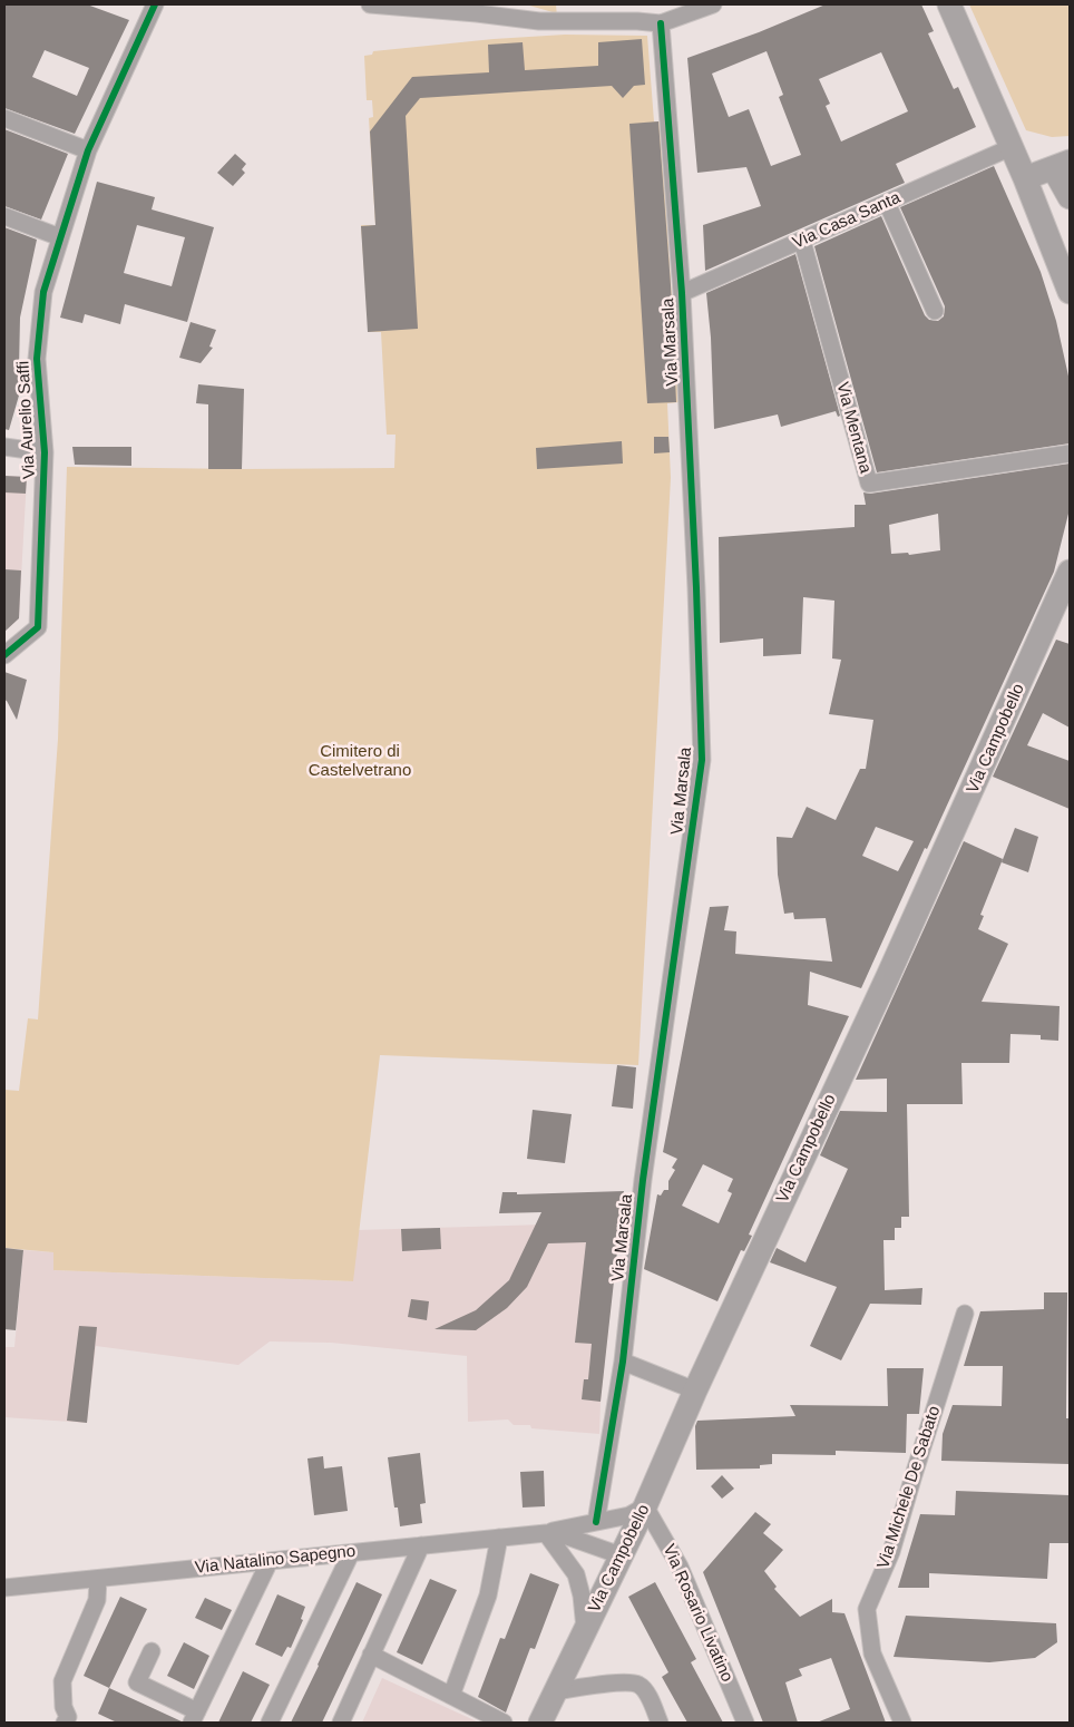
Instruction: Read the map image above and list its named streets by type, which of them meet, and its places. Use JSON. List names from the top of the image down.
{
  "streets": {
    "main road": ["Via Campobello"],
    "street": [
      "Via Casa Santa",
      "Via Marsala",
      "Via Aurelio Saffi",
      "Via Mentana",
      "Via Michele De Sabato",
      "Via Natalino Sapegno",
      "Via Rosario Livatino"
    ]
  },
  "crossings": [
    ["Via Casa Santa", "Via Marsala"],
    ["Via Casa Santa", "Via Mentana"],
    ["Via Marsala", "Via Natalino Sapegno"],
    ["Via Campobello", "Via Natalino Sapegno"],
    ["Via Campobello", "Via Rosario Livatino"],
    ["Via Natalino Sapegno", "Via Rosario Livatino"]
  ],
  "parks": ["Cimitero di Castelvetrano"]
}
